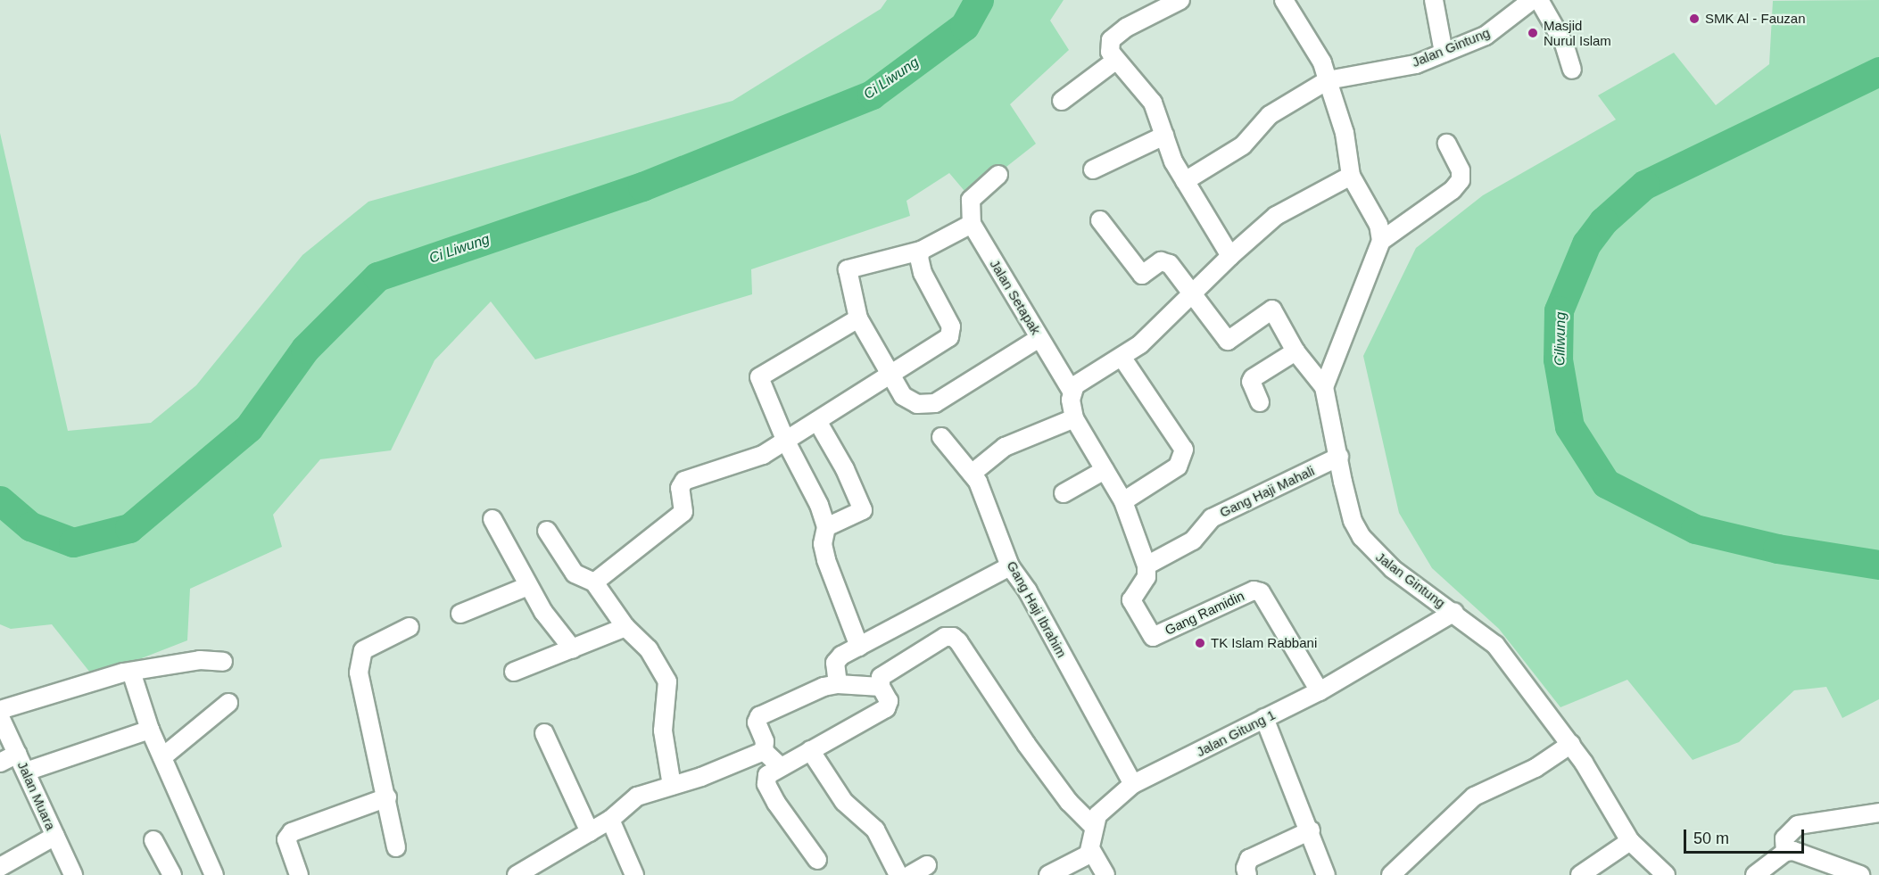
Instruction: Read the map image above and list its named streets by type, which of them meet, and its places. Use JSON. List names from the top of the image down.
{
  "streets": {
    "street": [
      "Jalan Gintung",
      "Jalan Setapak",
      "Gang Haji Mahali",
      "Gang Haji Ibrahim",
      "Gang Ramidin",
      "Jalan Gitung 1",
      "Jalan Muara"
    ]
  },
  "crossings": [
    ["Jalan Gintung", "Gang Haji Mahali"],
    ["Jalan Gintung", "Jalan Gitung 1"],
    ["Gang Haji Mahali", "Gang Ramidin"],
    ["Gang Haji Ibrahim", "Jalan Gitung 1"],
    ["Gang Ramidin", "Jalan Gitung 1"]
  ],
  "water": ["Ci Liwung", "Ciliwung"],
  "places": ["SMK Al - Fauzan", "Masjid Nurul Islam", "TK Islam Rabbani"],
  "scale_bar": "50 m"
}
